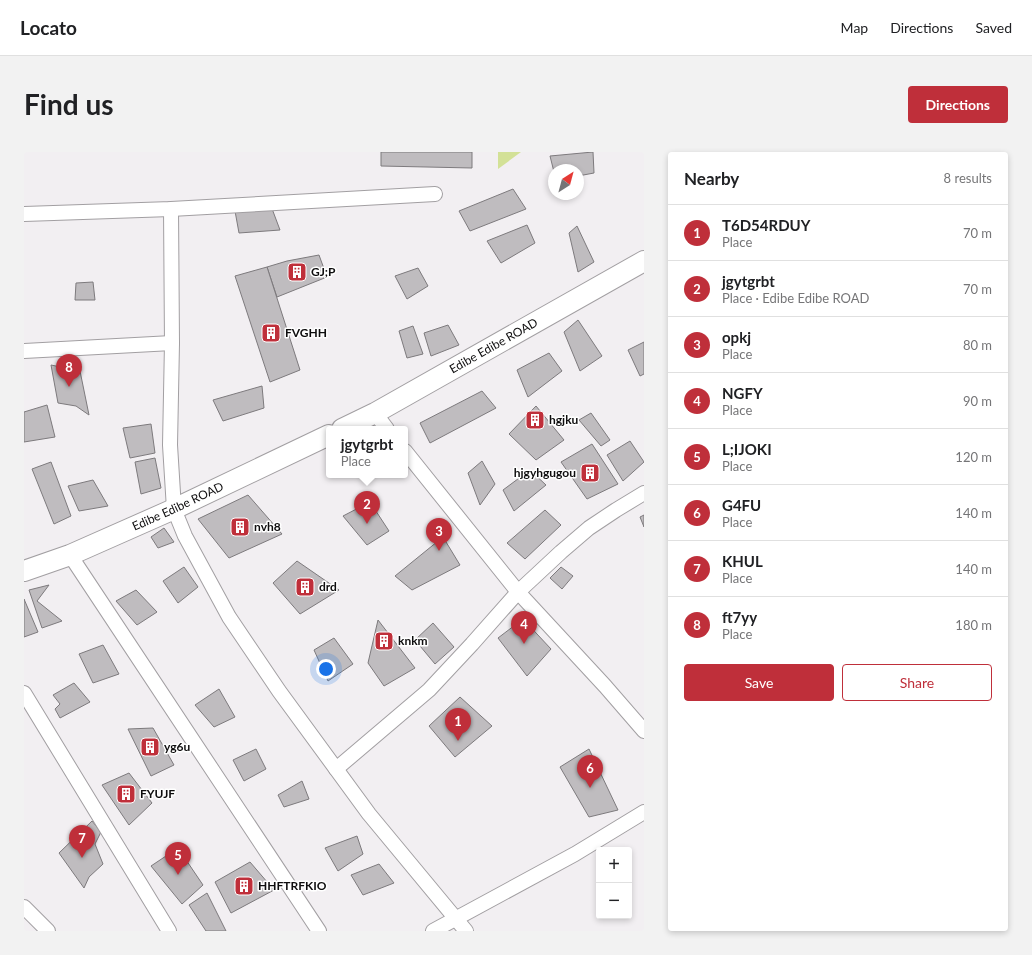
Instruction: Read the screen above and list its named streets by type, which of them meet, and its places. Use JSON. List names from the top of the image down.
{
  "streets": {
    "main road": ["Edibe Edibe ROAD"]
  },
  "places": {
    "building": [
      "GJ;P",
      "FVGHH",
      "hgjku",
      "hjgyhgugou",
      "nvh8",
      "drd",
      "knkm",
      "yg6u",
      "FYUJF",
      "HHFTRFKIO"
    ]
  },
  "north": "top right",
  "page": {
    "header": "Locato",
    "nav": ["Map", "Directions", "Saved"],
    "buttons": [
      "Directions",
      ["Save", "Share"]
    ],
    "title": "Find us",
    "heading": ["Nearby", "8 results"],
    "list": [
      {
        "mark": "1",
        "name": "T6D54RDUY",
        "note": "Place",
        "value": "70 m"
      },
      {
        "mark": "2",
        "name": "jgytgrbt",
        "note": "Place · Edibe Edibe ROAD",
        "value": "70 m"
      },
      {
        "mark": "3",
        "name": "opkj",
        "note": "Place",
        "value": "80 m"
      },
      {
        "mark": "4",
        "name": "NGFY",
        "note": "Place",
        "value": "90 m"
      },
      {
        "mark": "5",
        "name": "L;IJOKI",
        "note": "Place",
        "value": "120 m"
      },
      {
        "mark": "6",
        "name": "G4FU",
        "note": "Place",
        "value": "140 m"
      },
      {
        "mark": "7",
        "name": "KHUL",
        "note": "Place",
        "value": "140 m"
      },
      {
        "mark": "8",
        "name": "ft7yy",
        "note": "Place",
        "value": "180 m"
      }
    ],
    "pins": [
      "8",
      "2",
      "3",
      "4",
      "1",
      "6",
      "7",
      "5"
    ],
    "popup": ["jgytgrbt", "Place"],
    "map_buttons": ["+", "−"]
  }
}
